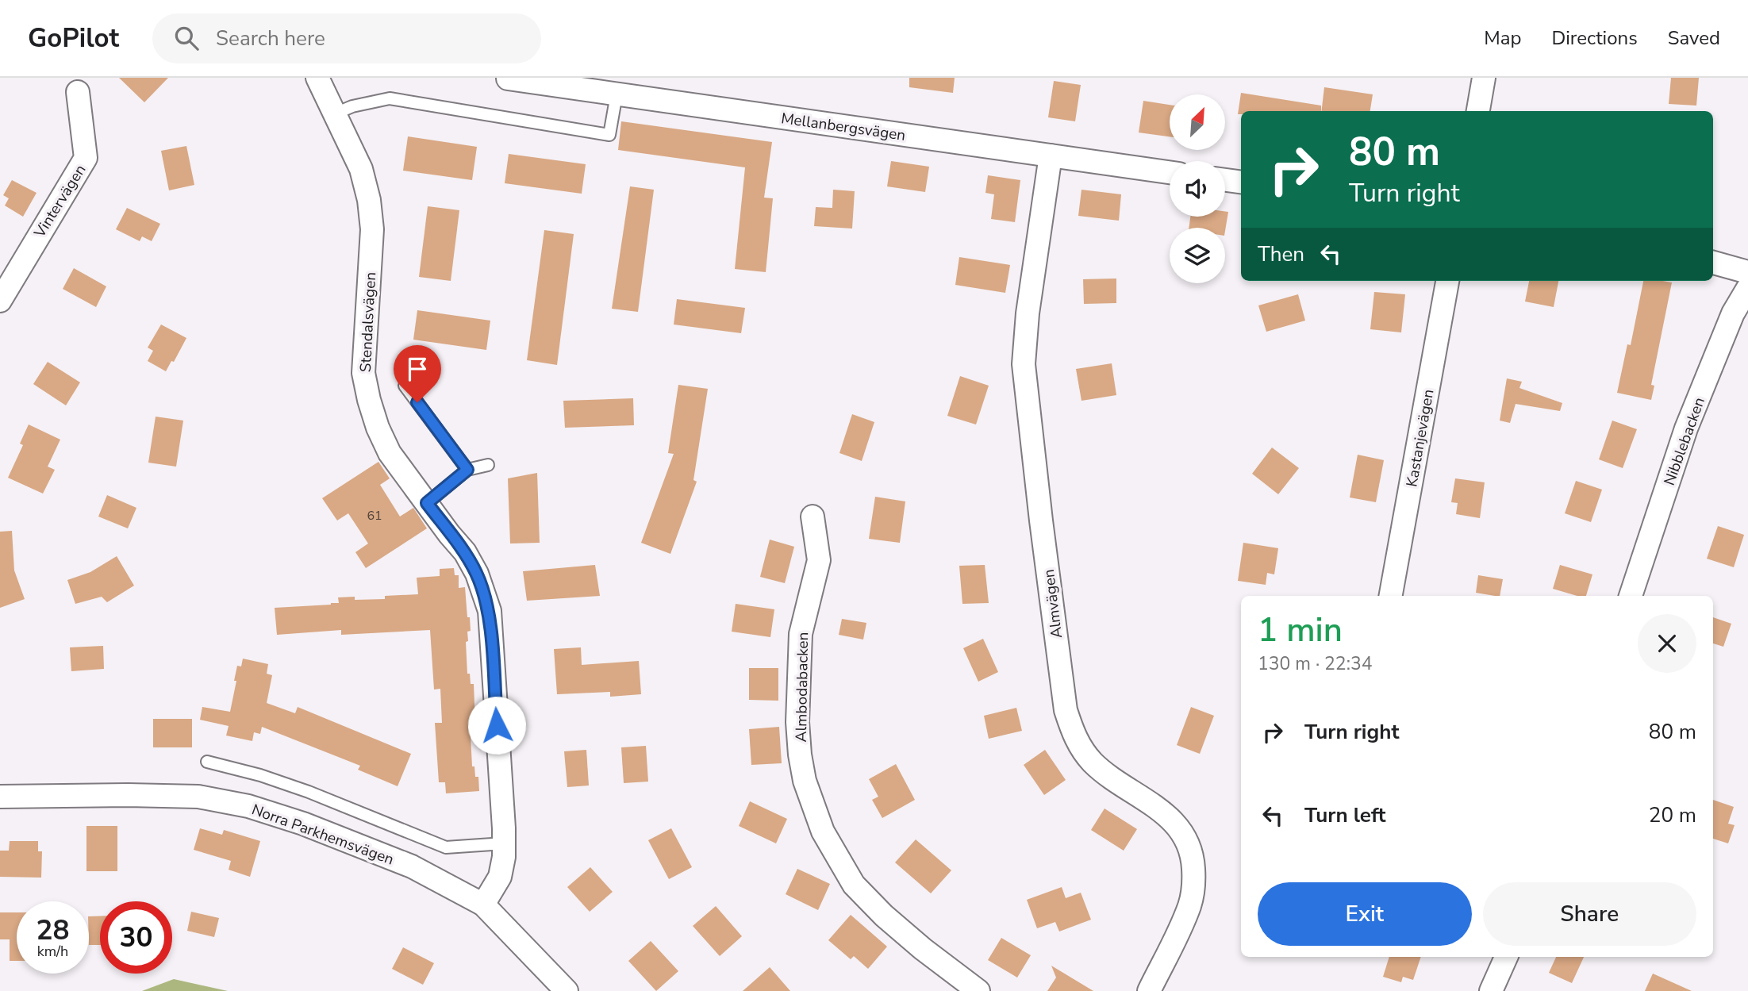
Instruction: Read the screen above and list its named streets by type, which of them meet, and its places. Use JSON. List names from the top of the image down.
{
  "streets": {
    "street": [
      "Mellanbergsvägen",
      "Vintervägen",
      "Stendalsvägen",
      "Kastanjevägen",
      "Nibblebacken",
      "Almvägen",
      "Almbodabacken",
      "Norra Parkhemsvägen"
    ]
  },
  "crossings": [
    ["Mellanbergsvägen", "Almvägen"],
    ["Stendalsvägen", "Norra Parkhemsvägen"]
  ],
  "house_numbers": ["61"],
  "north": "top right",
  "page": {
    "header": "GoPilot",
    "search": "Search here",
    "nav": ["Map", "Directions", "Saved"],
    "turn": ["80 m", "Turn right"],
    "then": "Then",
    "heading": ["1 min", "130 m · 22:34"],
    "list": [
      {
        "name": "Turn right",
        "value": "80 m"
      },
      {
        "name": "Turn left",
        "value": "20 m"
      }
    ],
    "buttons": ["Exit", "Share"],
    "speed": "28 km/h",
    "limit": "30"
  }
}
